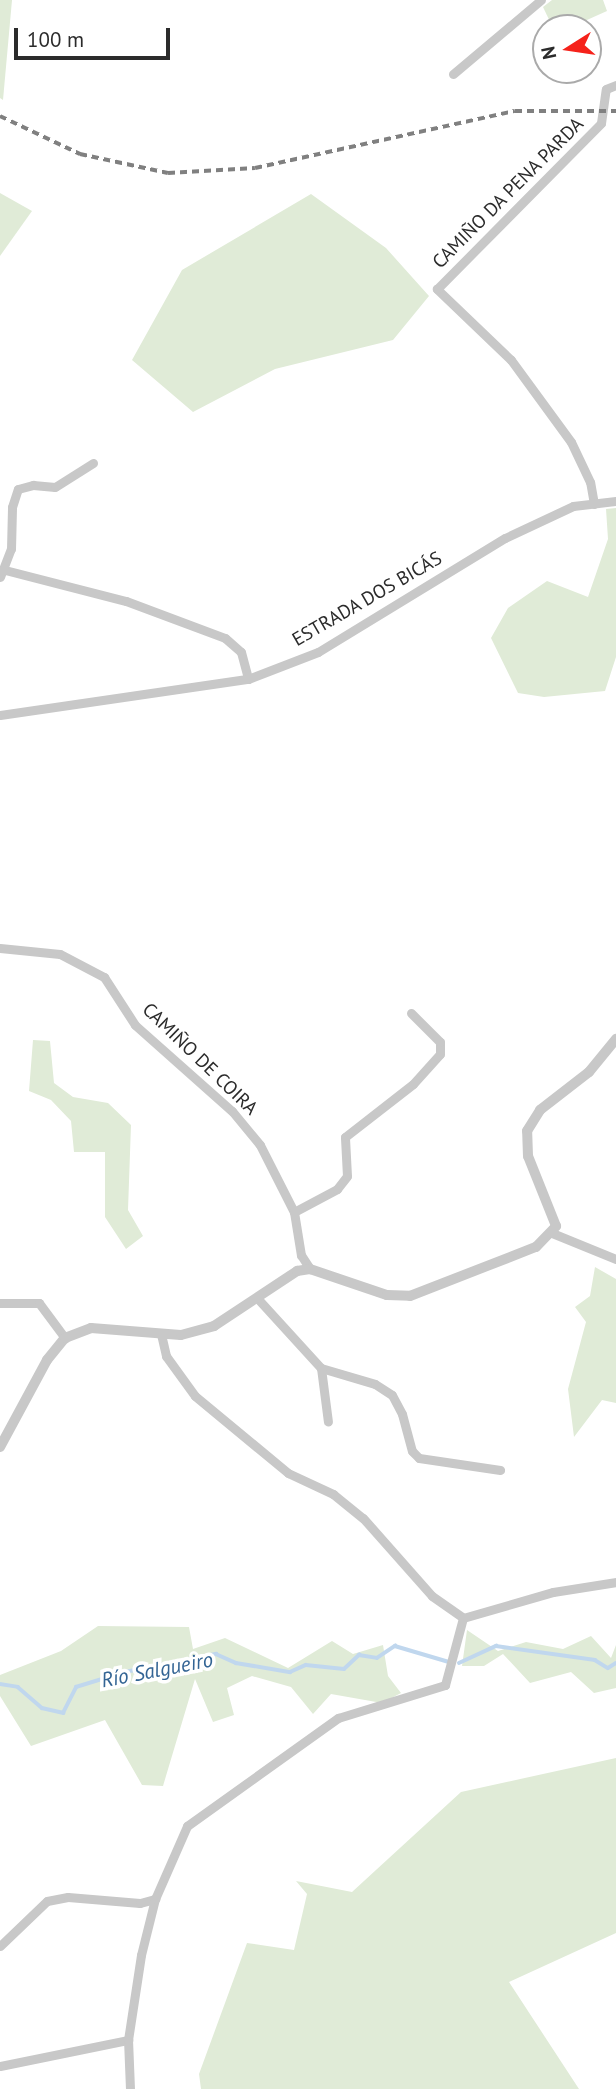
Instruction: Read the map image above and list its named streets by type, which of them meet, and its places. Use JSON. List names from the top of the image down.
{
  "streets": {
    "street": ["CAMIÑO DA PENA PARDA", "ESTRADA DOS BICÁS", "CAMIÑO DE COIRA"]
  },
  "crossings": [
    ["CAMIÑO DA PENA PARDA", "ESTRADA DOS BICÁS"]
  ],
  "water": ["Río Salgueiro"],
  "scale_bar": "100 m",
  "north": "left"
}
